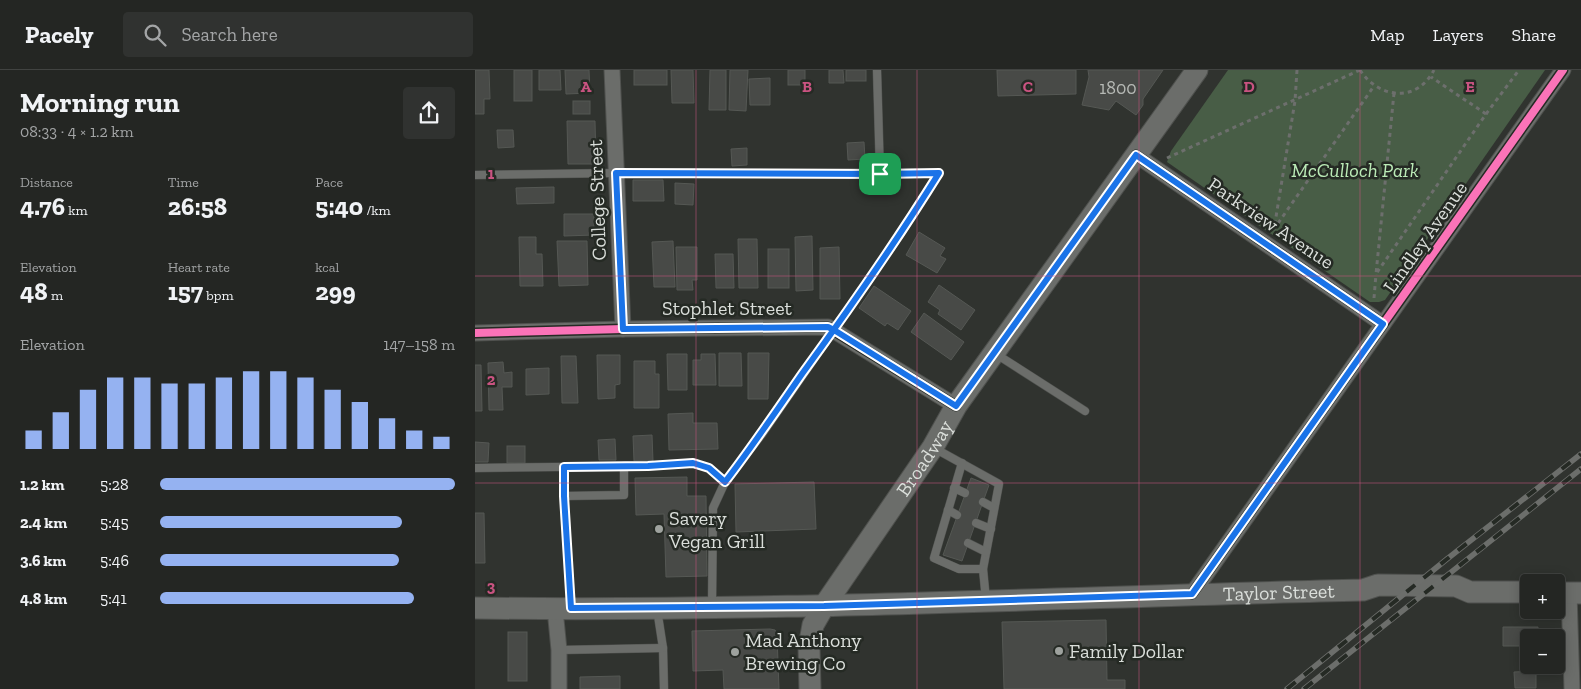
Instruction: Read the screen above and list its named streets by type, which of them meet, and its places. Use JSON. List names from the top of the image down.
{
  "streets": {
    "main road": ["Broadway", "Taylor Street"],
    "street": [
      "College Street",
      "Parkview Avenue",
      "Lindley Avenue",
      "Stophlet Street"
    ]
  },
  "crossings": [
    ["College Street", "Stophlet Street"],
    ["Parkview Avenue", "Lindley Avenue"],
    ["Parkview Avenue", "Broadway"],
    ["Lindley Avenue", "Taylor Street"],
    ["Stophlet Street", "Broadway"],
    ["Broadway", "Taylor Street"]
  ],
  "parks": ["McCulloch Park"],
  "places": ["Savery Vegan Grill", "Family Dollar", "Mad Anthony Brewing Co"],
  "house_numbers": ["1800"],
  "page": {
    "header": "Pacely",
    "search": "Search here",
    "nav": ["Map", "Layers", "Share"],
    "heading": ["Morning run", "08:33 · 4 × 1.2 km"],
    "stats": [
      ["Distance", "4.76 km"],
      ["Time", "26:58"],
      ["Pace", "5:40 /km"],
      ["Elevation", "48 m"],
      ["Heart rate", "157 bpm"],
      ["kcal", "299"]
    ],
    "chart": ["Elevation", "147–158 m"],
    "list": [
      {
        "name": "1.2 km",
        "note": "5:28"
      },
      {
        "name": "2.4 km",
        "note": "5:45"
      },
      {
        "name": "3.6 km",
        "note": "5:46"
      },
      {
        "name": "4.8 km",
        "note": "5:41"
      }
    ],
    "map_buttons": ["+", "−"]
  },
  "grid": {
    "columns": [
      "A",
      "B",
      "C",
      "D",
      "E"
    ],
    "rows": ["1", "2", "3"]
  }
}
